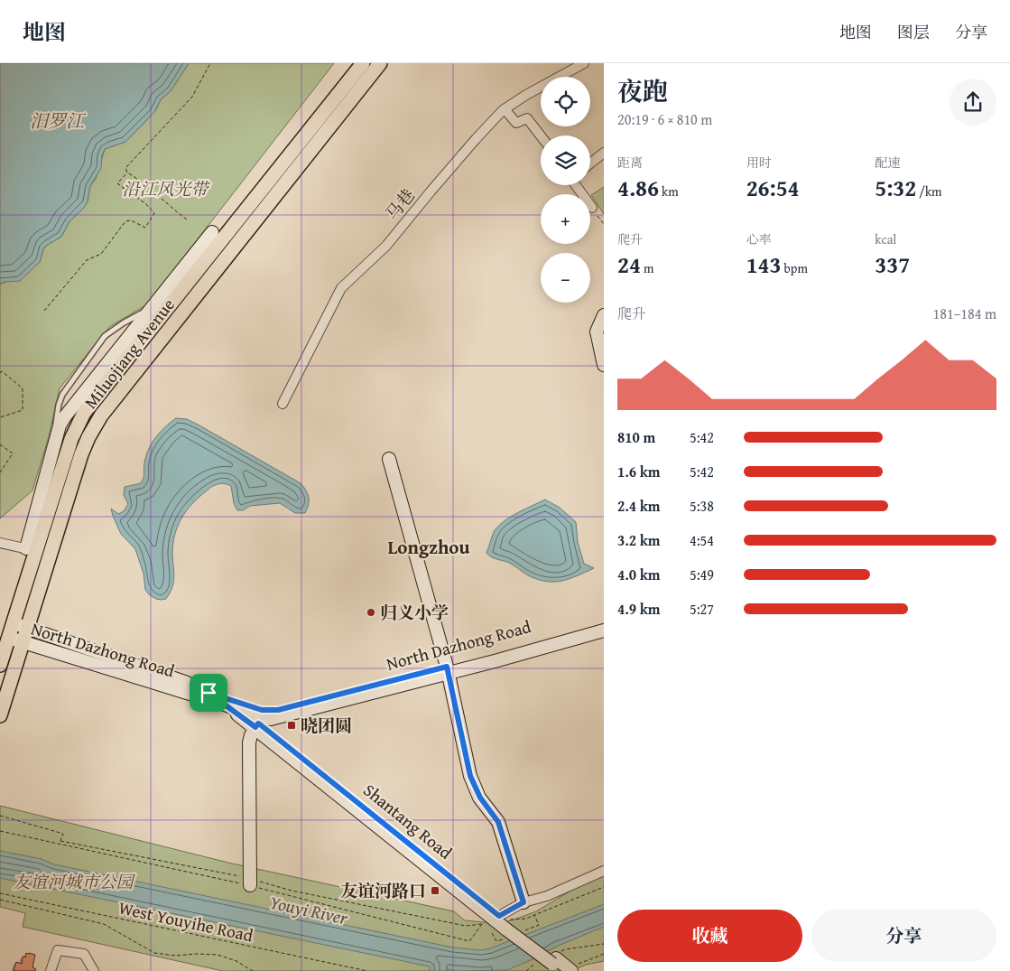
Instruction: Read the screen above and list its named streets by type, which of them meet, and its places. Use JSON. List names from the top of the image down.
{
  "streets": {
    "main road": ["Miluojiang Avenue", "North Dazhong Road", "Shantang Road"],
    "street": ["马巷"],
    "path": ["West Youyihe Road"]
  },
  "crossings": [
    ["Miluojiang Avenue", "North Dazhong Road"],
    ["North Dazhong Road", "Shantang Road"]
  ],
  "districts": ["Longzhou"],
  "water": ["汨罗江", "Youyi River"],
  "parks": ["沿江风光带", "友谊河城市公园"],
  "places": {
    "other": ["归义小学"],
    "transit": ["晓团圆", "友谊河路口"]
  },
  "page": {
    "header": "地图",
    "nav": ["地图", "图层", "分享"],
    "heading": ["夜跑", "20:19 · 6 × 810 m"],
    "map_buttons": ["+", "−"],
    "stats": [
      ["距离", "4.86 km"],
      ["用时", "26:54"],
      ["配速", "5:32 /km"],
      ["爬升", "24 m"],
      ["心率", "143 bpm"],
      ["kcal", "337"]
    ],
    "chart": ["爬升", "181–184 m"],
    "list": [
      {
        "name": "810 m",
        "note": "5:42"
      },
      {
        "name": "1.6 km",
        "note": "5:42"
      },
      {
        "name": "2.4 km",
        "note": "5:38"
      },
      {
        "name": "3.2 km",
        "note": "4:54"
      },
      {
        "name": "4.0 km",
        "note": "5:49"
      },
      {
        "name": "4.9 km",
        "note": "5:27"
      }
    ],
    "buttons": ["收藏", "分享"]
  }
}
